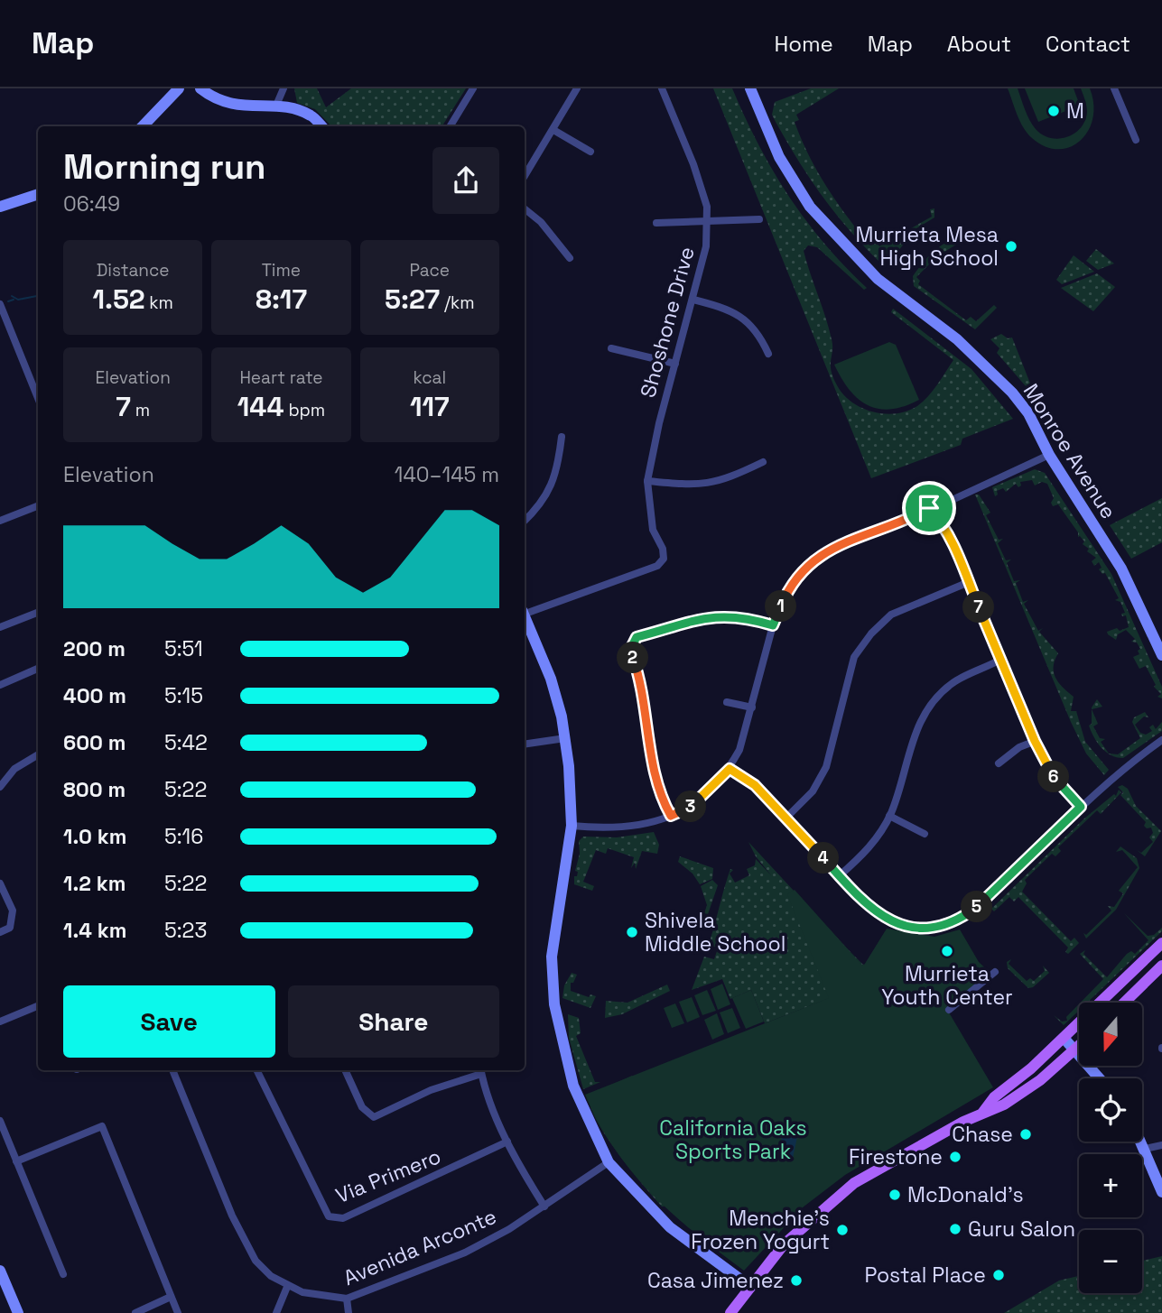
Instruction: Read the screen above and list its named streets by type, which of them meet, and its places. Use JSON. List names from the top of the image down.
{
  "streets": {
    "street": [
      "Shoshone Drive",
      "Monroe Avenue",
      "Via Primero",
      "Avenida Arconte"
    ]
  },
  "parks": ["California Oaks Sports Park"],
  "places": [
    "M",
    "Murrieta Mesa High School",
    "Shivela Middle School",
    "Murrieta Youth Center",
    "Chase",
    "Firestone",
    "McDonald's",
    "Guru Salon",
    "Menchie's Frozen Yogurt",
    "Postal Place",
    "Casa Jimenez"
  ],
  "north": "bottom",
  "page": {
    "header": "Map",
    "nav": [
      "Home",
      "Map",
      "About",
      "Contact"
    ],
    "heading": ["Morning run", "06:49"],
    "stats": [
      ["Distance", "1.52 km"],
      ["Time", "8:17"],
      ["Pace", "5:27 /km"],
      ["Elevation", "7 m"],
      ["Heart rate", "144 bpm"],
      ["kcal", "117"]
    ],
    "chart": ["Elevation", "140–145 m"],
    "pins": [
      "1",
      "7",
      "2",
      "6",
      "3",
      "4",
      "5"
    ],
    "list": [
      {
        "name": "200 m",
        "note": "5:51"
      },
      {
        "name": "400 m",
        "note": "5:15"
      },
      {
        "name": "600 m",
        "note": "5:42"
      },
      {
        "name": "800 m",
        "note": "5:22"
      },
      {
        "name": "1.0 km",
        "note": "5:16"
      },
      {
        "name": "1.2 km",
        "note": "5:22"
      },
      {
        "name": "1.4 km",
        "note": "5:23"
      }
    ],
    "buttons": ["Save", "Share"],
    "map_buttons": ["+", "−"]
  }
}
